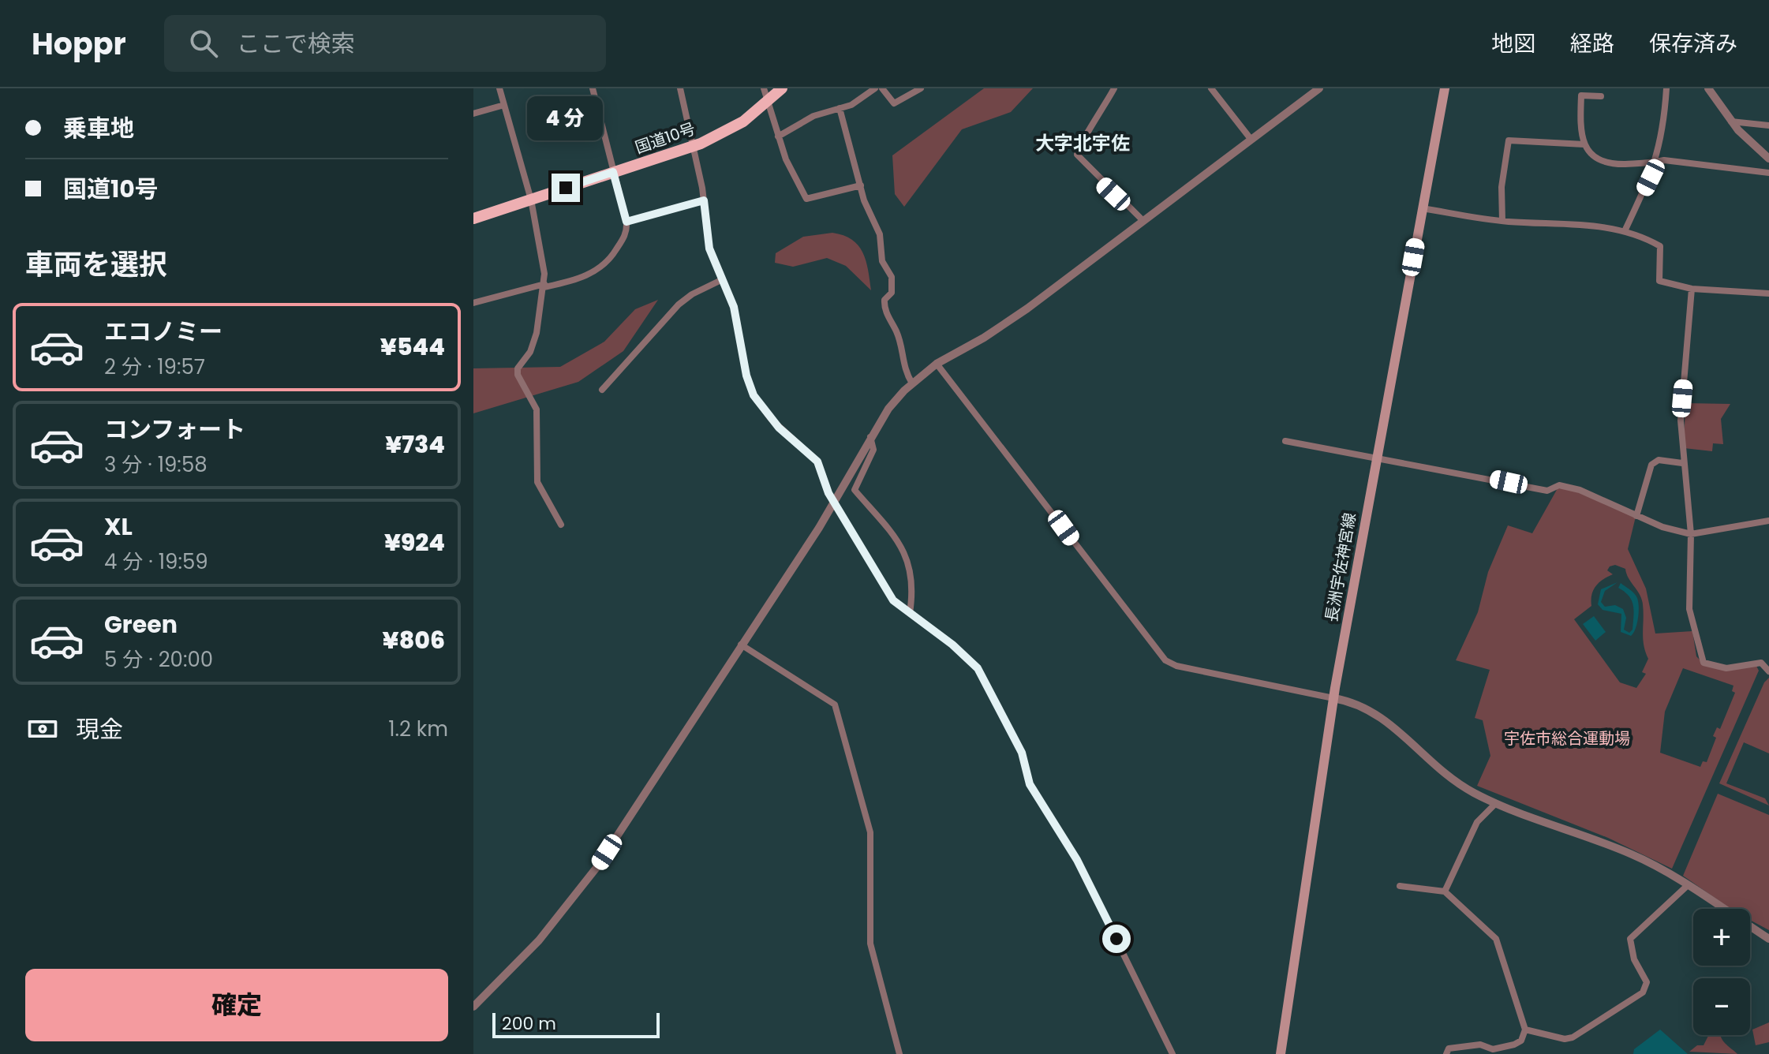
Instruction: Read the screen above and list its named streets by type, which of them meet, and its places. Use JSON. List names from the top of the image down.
{
  "streets": {
    "highway": ["国道10号"],
    "main road": ["長洲宇佐神宮線"]
  },
  "districts": ["大字北宇佐"],
  "parks": ["宇佐市総合運動場"],
  "scale_bar": "200 m",
  "page": {
    "header": "Hoppr",
    "search": "ここで検索",
    "nav": ["地図", "経路", "保存済み"],
    "banner": ["乗車地", "国道10号"],
    "bubble": "4 分",
    "heading": "車両を選択",
    "list": [
      {
        "name": "エコノミー",
        "note": "2 分 · 19:57",
        "value": "¥544"
      },
      {
        "name": "コンフォート",
        "note": "3 分 · 19:58",
        "value": "¥734"
      },
      {
        "name": "XL",
        "note": "4 分 · 19:59",
        "value": "¥924"
      },
      {
        "name": "Green",
        "note": "5 分 · 20:00",
        "value": "¥806"
      }
    ],
    "pay": ["現金", "1.2 km"],
    "map_buttons": ["+", "−"],
    "buttons": "確定",
    "scale": "200 m"
  }
}
